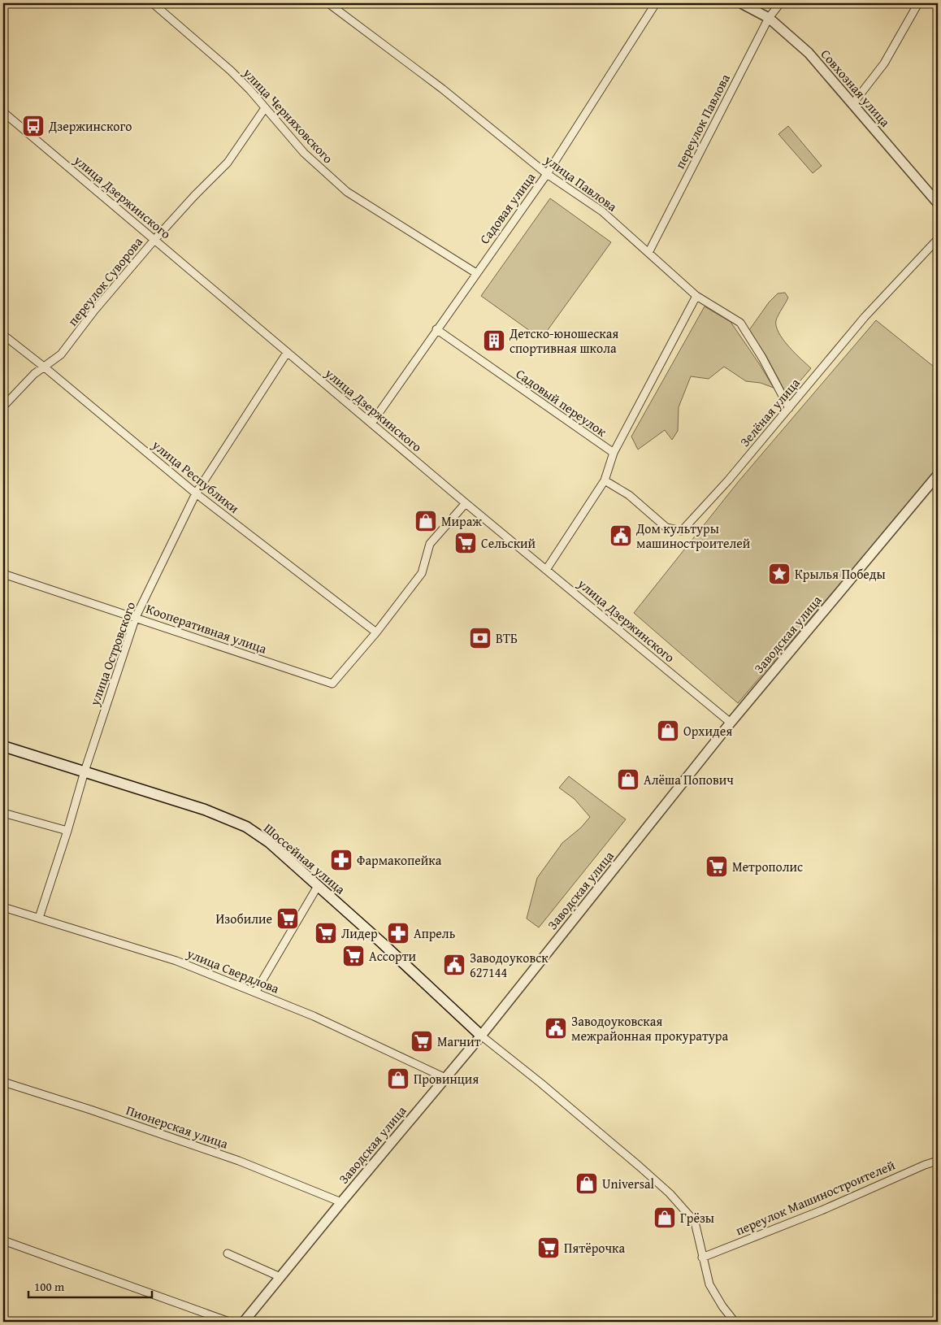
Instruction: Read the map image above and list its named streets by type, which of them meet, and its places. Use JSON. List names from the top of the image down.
{
  "streets": {
    "main road": ["Шоссейная улица"],
    "street": [
      "Совхозная улица",
      "улица Черняховского",
      "переулок Павлова",
      "улица Павлова",
      "улица Дзержинского",
      "Садовая улица",
      "переулок Суворова",
      "Садовый переулок",
      "Зелёная улица",
      "улица Республики",
      "Кооперативная улица",
      "Заводская улица",
      "улица Островского",
      "улица Свердлова",
      "Пионерская улица",
      "переулок Машиностроителей"
    ]
  },
  "crossings": [
    ["Совхозная улица", "переулок Павлова"],
    ["улица Черняховского", "Садовая улица"],
    ["улица Черняховского", "переулок Суворова"],
    ["переулок Павлова", "улица Павлова"],
    ["улица Павлова", "Садовая улица"],
    ["улица Павлова", "Зелёная улица"],
    ["улица Дзержинского", "Садовая улица"],
    ["улица Дзержинского", "переулок Суворова"],
    ["улица Дзержинского", "Заводская улица"],
    ["улица Дзержинского", "улица Островского"],
    ["Садовая улица", "Садовый переулок"],
    ["переулок Суворова", "улица Республики"],
    ["улица Республики", "Кооперативная улица"],
    ["улица Республики", "улица Островского"],
    ["Кооперативная улица", "улица Островского"],
    ["Заводская улица", "Шоссейная улица"],
    ["Заводская улица", "улица Свердлова"],
    ["Заводская улица", "Пионерская улица"],
    ["улица Островского", "Шоссейная улица"],
    ["улица Островского", "улица Свердлова"]
  ],
  "places": {
    "bus stop": ["Дзержинского"],
    "building": ["Детско-юношеская спортивная школа"],
    "shop": [
      "Мираж",
      "Орхидея",
      "Алёша Попович",
      "Провинция",
      "Universal",
      "Грёзы"
    ],
    "public building": ["Дом культуры машиностроителей", "Заводоуковск 627144", "Заводоуковская межрайонная прокуратура"],
    "supermarket": [
      "Сельский",
      "Метрополис",
      "Изобилие",
      "Лидер",
      "Ассорти",
      "Магнит",
      "Пятёрочка"
    ],
    "place": ["Крылья Победы"],
    "bank": ["ВТБ"],
    "pharmacy": ["Фармакопейка", "Апрель"]
  },
  "scale_bar": "100 m"
}
